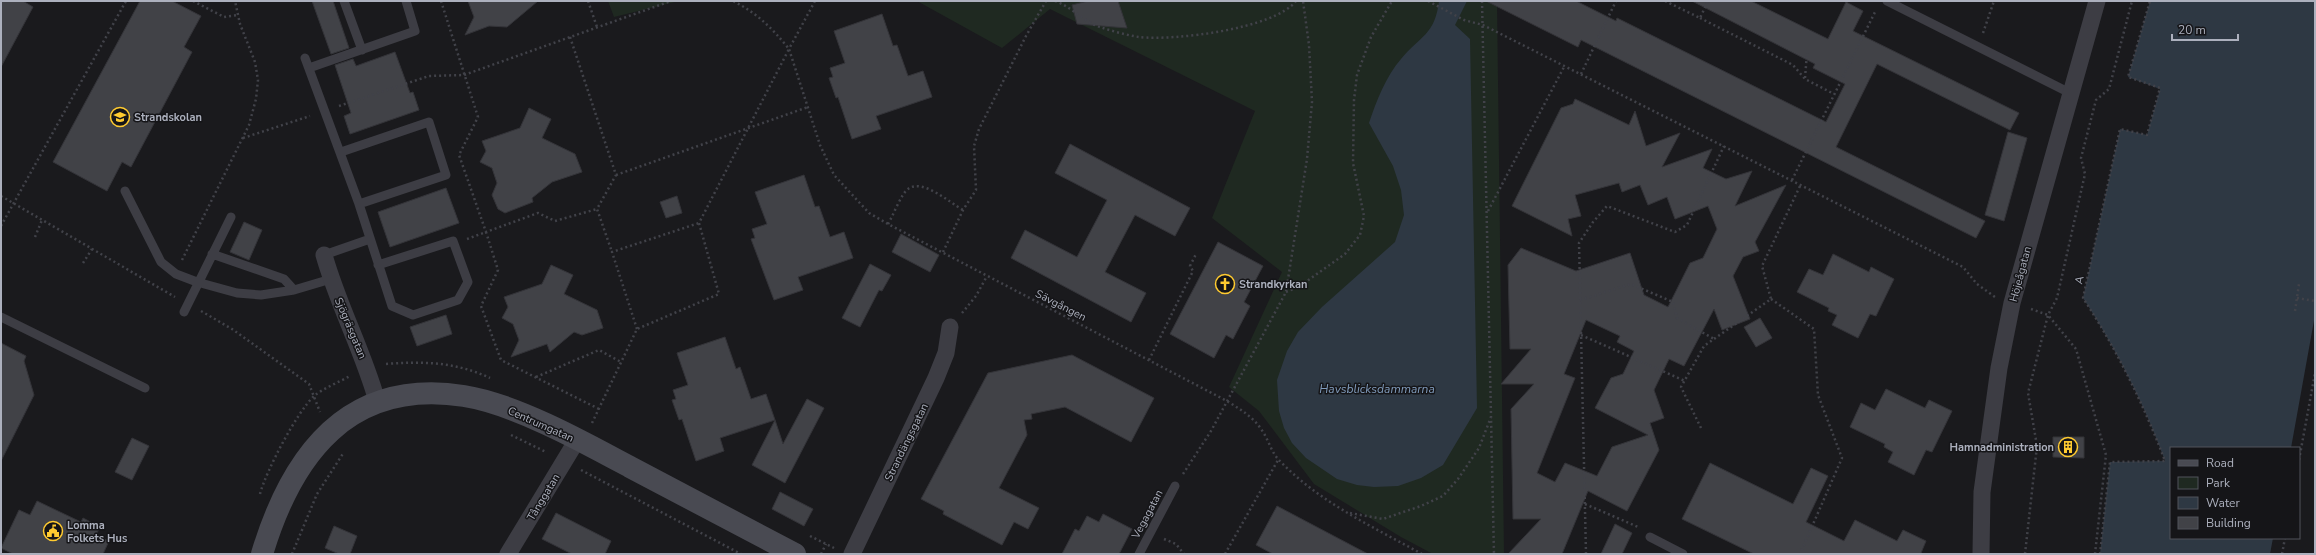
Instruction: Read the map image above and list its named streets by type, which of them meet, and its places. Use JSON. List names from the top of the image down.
{
  "streets": {
    "street": [
      "Höjeågatan",
      "Sjögräsgatan",
      "Centrumgatan",
      "Strandängsgatan",
      "Tånggatan"
    ],
    "lane": ["Vegagatan"],
    "path": ["A", "Sävgången"]
  },
  "crossings": [
    ["Sjögräsgatan", "Centrumgatan"],
    ["Centrumgatan", "Tånggatan"]
  ],
  "water": ["Havsblicksdammarna"],
  "places": {
    "school or university": ["Strandskolan"],
    "church": ["Strandkyrkan"],
    "building": ["Hamnadministration"],
    "public building": ["Lomma Folkets Hus"]
  },
  "legend": [
    "Road",
    "Park",
    "Water",
    "Building"
  ],
  "scale_bar": "20 m"
}
